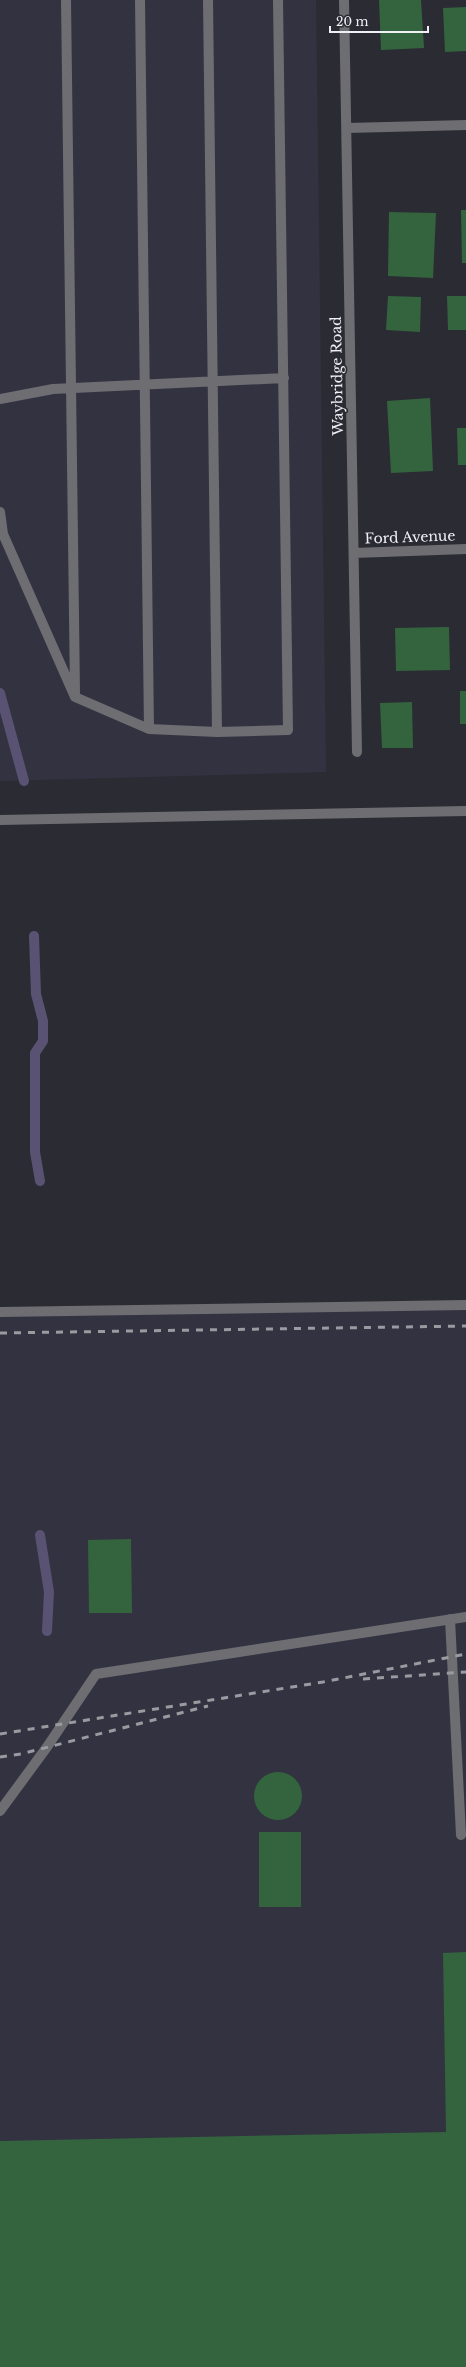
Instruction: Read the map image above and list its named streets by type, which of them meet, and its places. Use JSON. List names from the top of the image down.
{
  "streets": {
    "street": ["Waybridge Road", "Ford Avenue"]
  },
  "crossings": [
    ["Waybridge Road", "Ford Avenue"]
  ],
  "scale_bar": "20 m"
}
